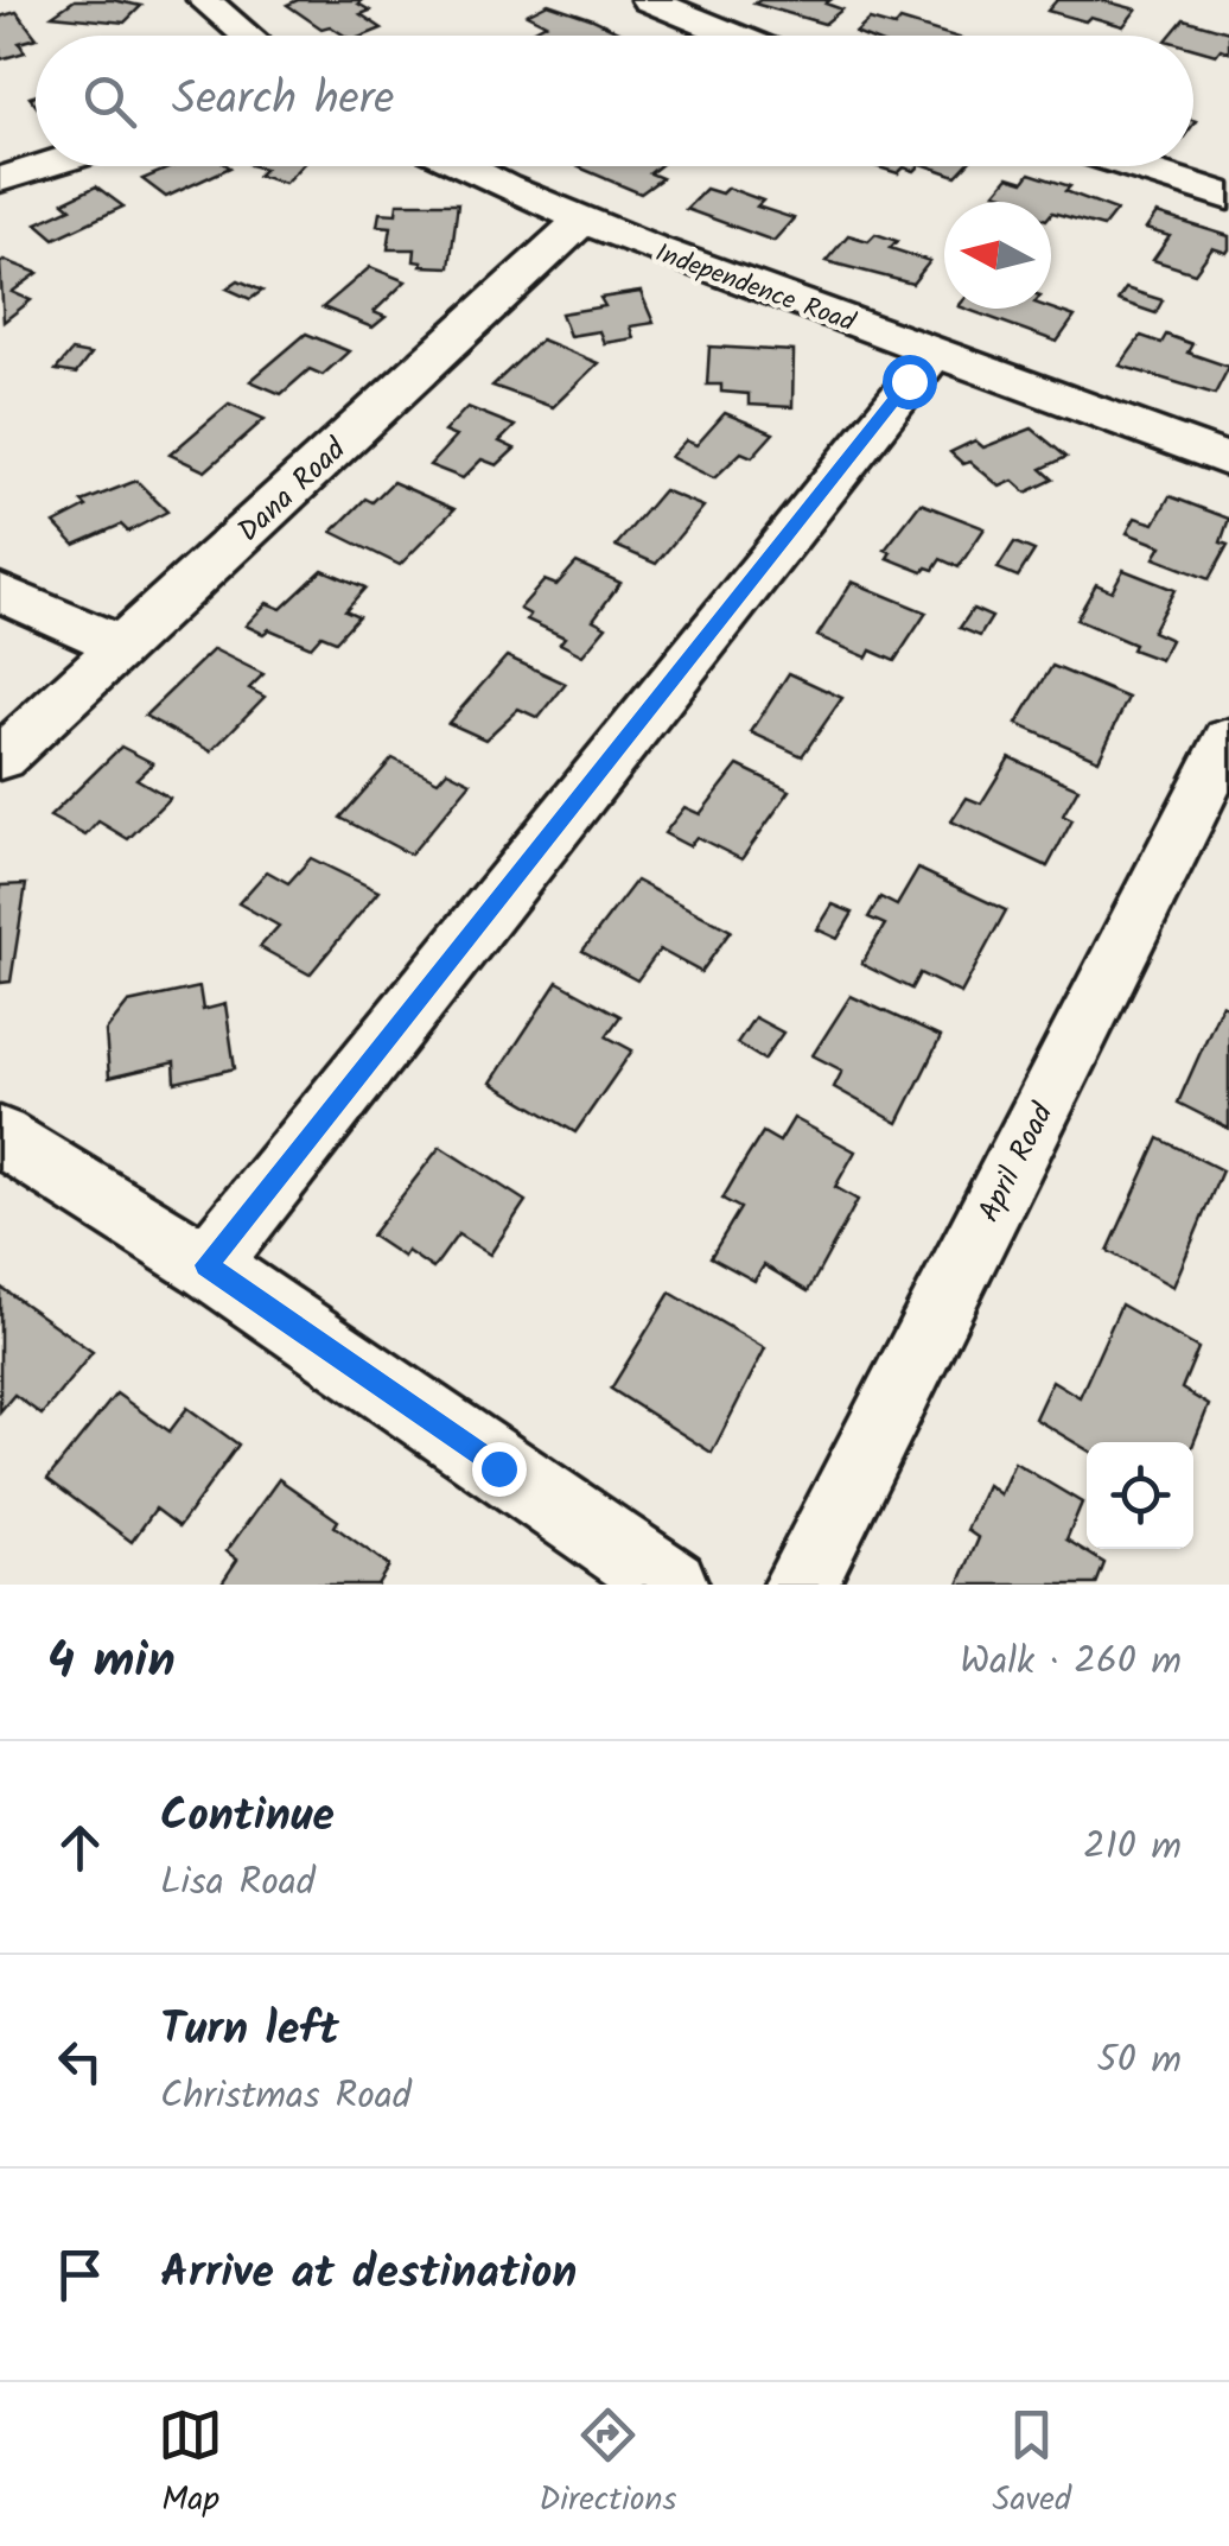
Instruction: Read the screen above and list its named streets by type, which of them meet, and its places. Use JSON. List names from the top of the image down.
{
  "streets": {
    "street": ["Independence Road", "Dana Road", "April Road"]
  },
  "crossings": [
    ["Independence Road", "Dana Road"]
  ],
  "north": "left",
  "page": {
    "search": "Search here",
    "heading": ["4 min", "Walk · 260 m"],
    "list": [
      ["Continue", "Lisa Road", "210 m"],
      ["Turn left", "Christmas Road", "50 m"],
      "Arrive at destination"
    ],
    "nav": ["Map", "Directions", "Saved"]
  }
}
